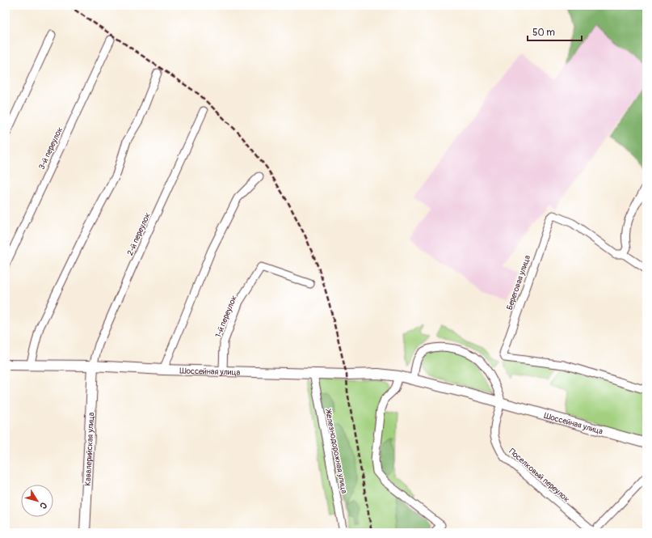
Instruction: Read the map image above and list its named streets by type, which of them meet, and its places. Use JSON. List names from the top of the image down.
{
  "streets": {
    "main road": ["Шоссейная улица", "Кавалерийская улица"],
    "street": [
      "3-й переулок",
      "2-й переулок",
      "Береговая улица",
      "1-й переулок",
      "Железнодорожная улица",
      "Поселковый переулок"
    ]
  },
  "crossings": [
    ["2-й переулок", "Шоссейная улица"],
    ["2-й переулок", "Кавалерийская улица"],
    ["1-й переулок", "Шоссейная улица"],
    ["Шоссейная улица", "Кавалерийская улица"],
    ["Шоссейная улица", "Железнодорожная улица"],
    ["Шоссейная улица", "Поселковый переулок"]
  ],
  "scale_bar": "50 m",
  "north": "bottom right"
}
